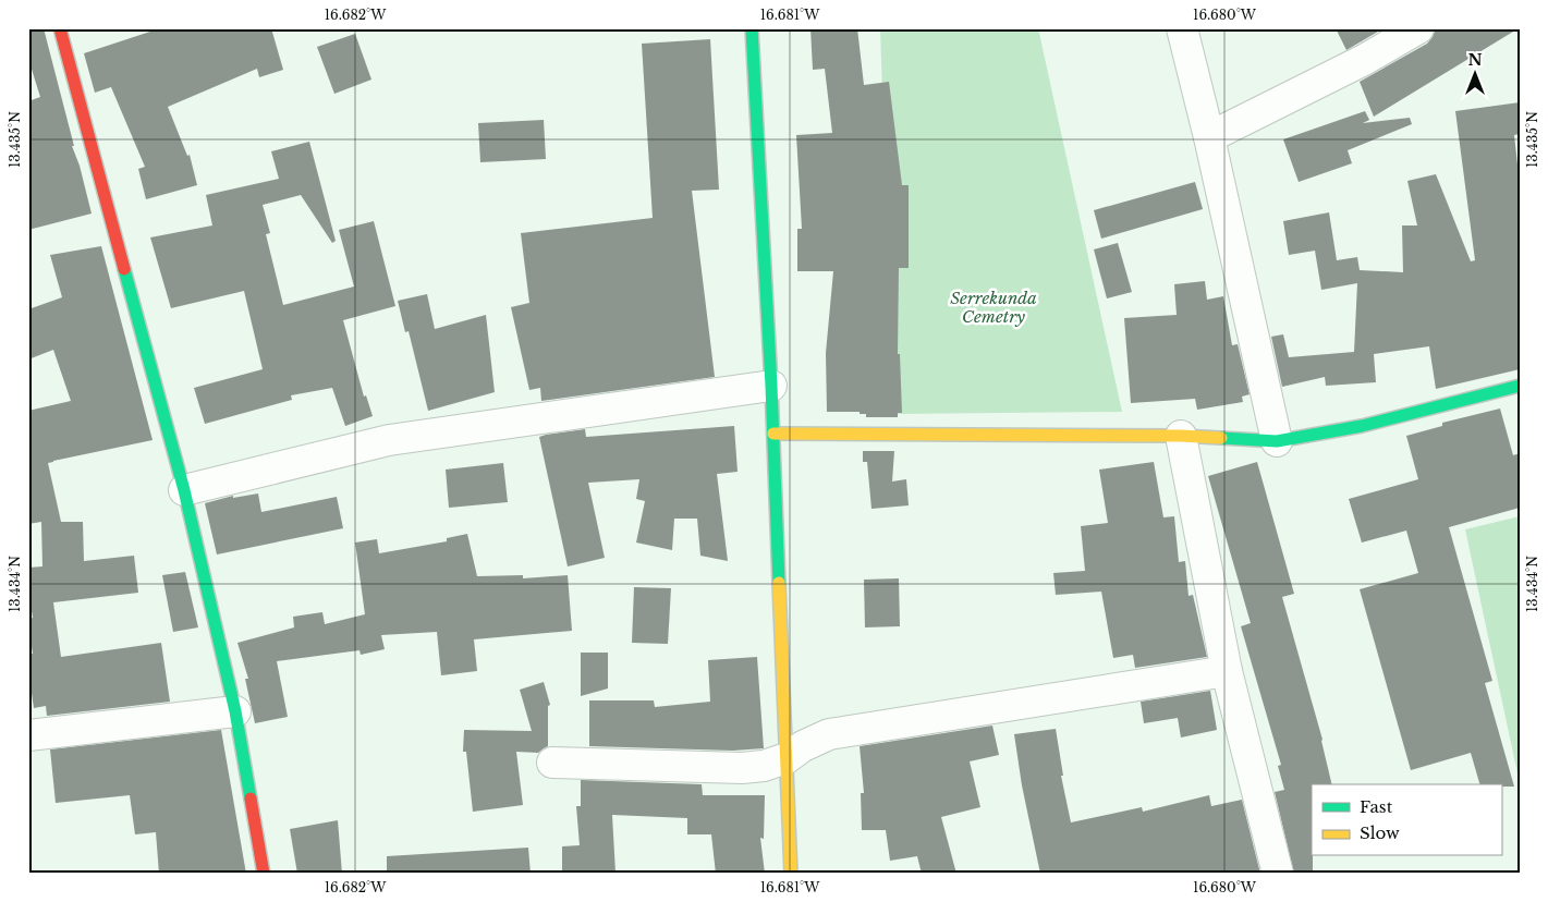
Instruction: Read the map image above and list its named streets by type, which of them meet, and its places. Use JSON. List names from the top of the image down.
{
  "parks": ["Serrekunda Cemetry"],
  "legend": ["Fast", "Slow"],
  "north": "top",
  "coordinates": [
    "16.682°W",
    "16.681°W",
    "16.680°W",
    "13.435°N",
    "13.434°N"
  ]
}
